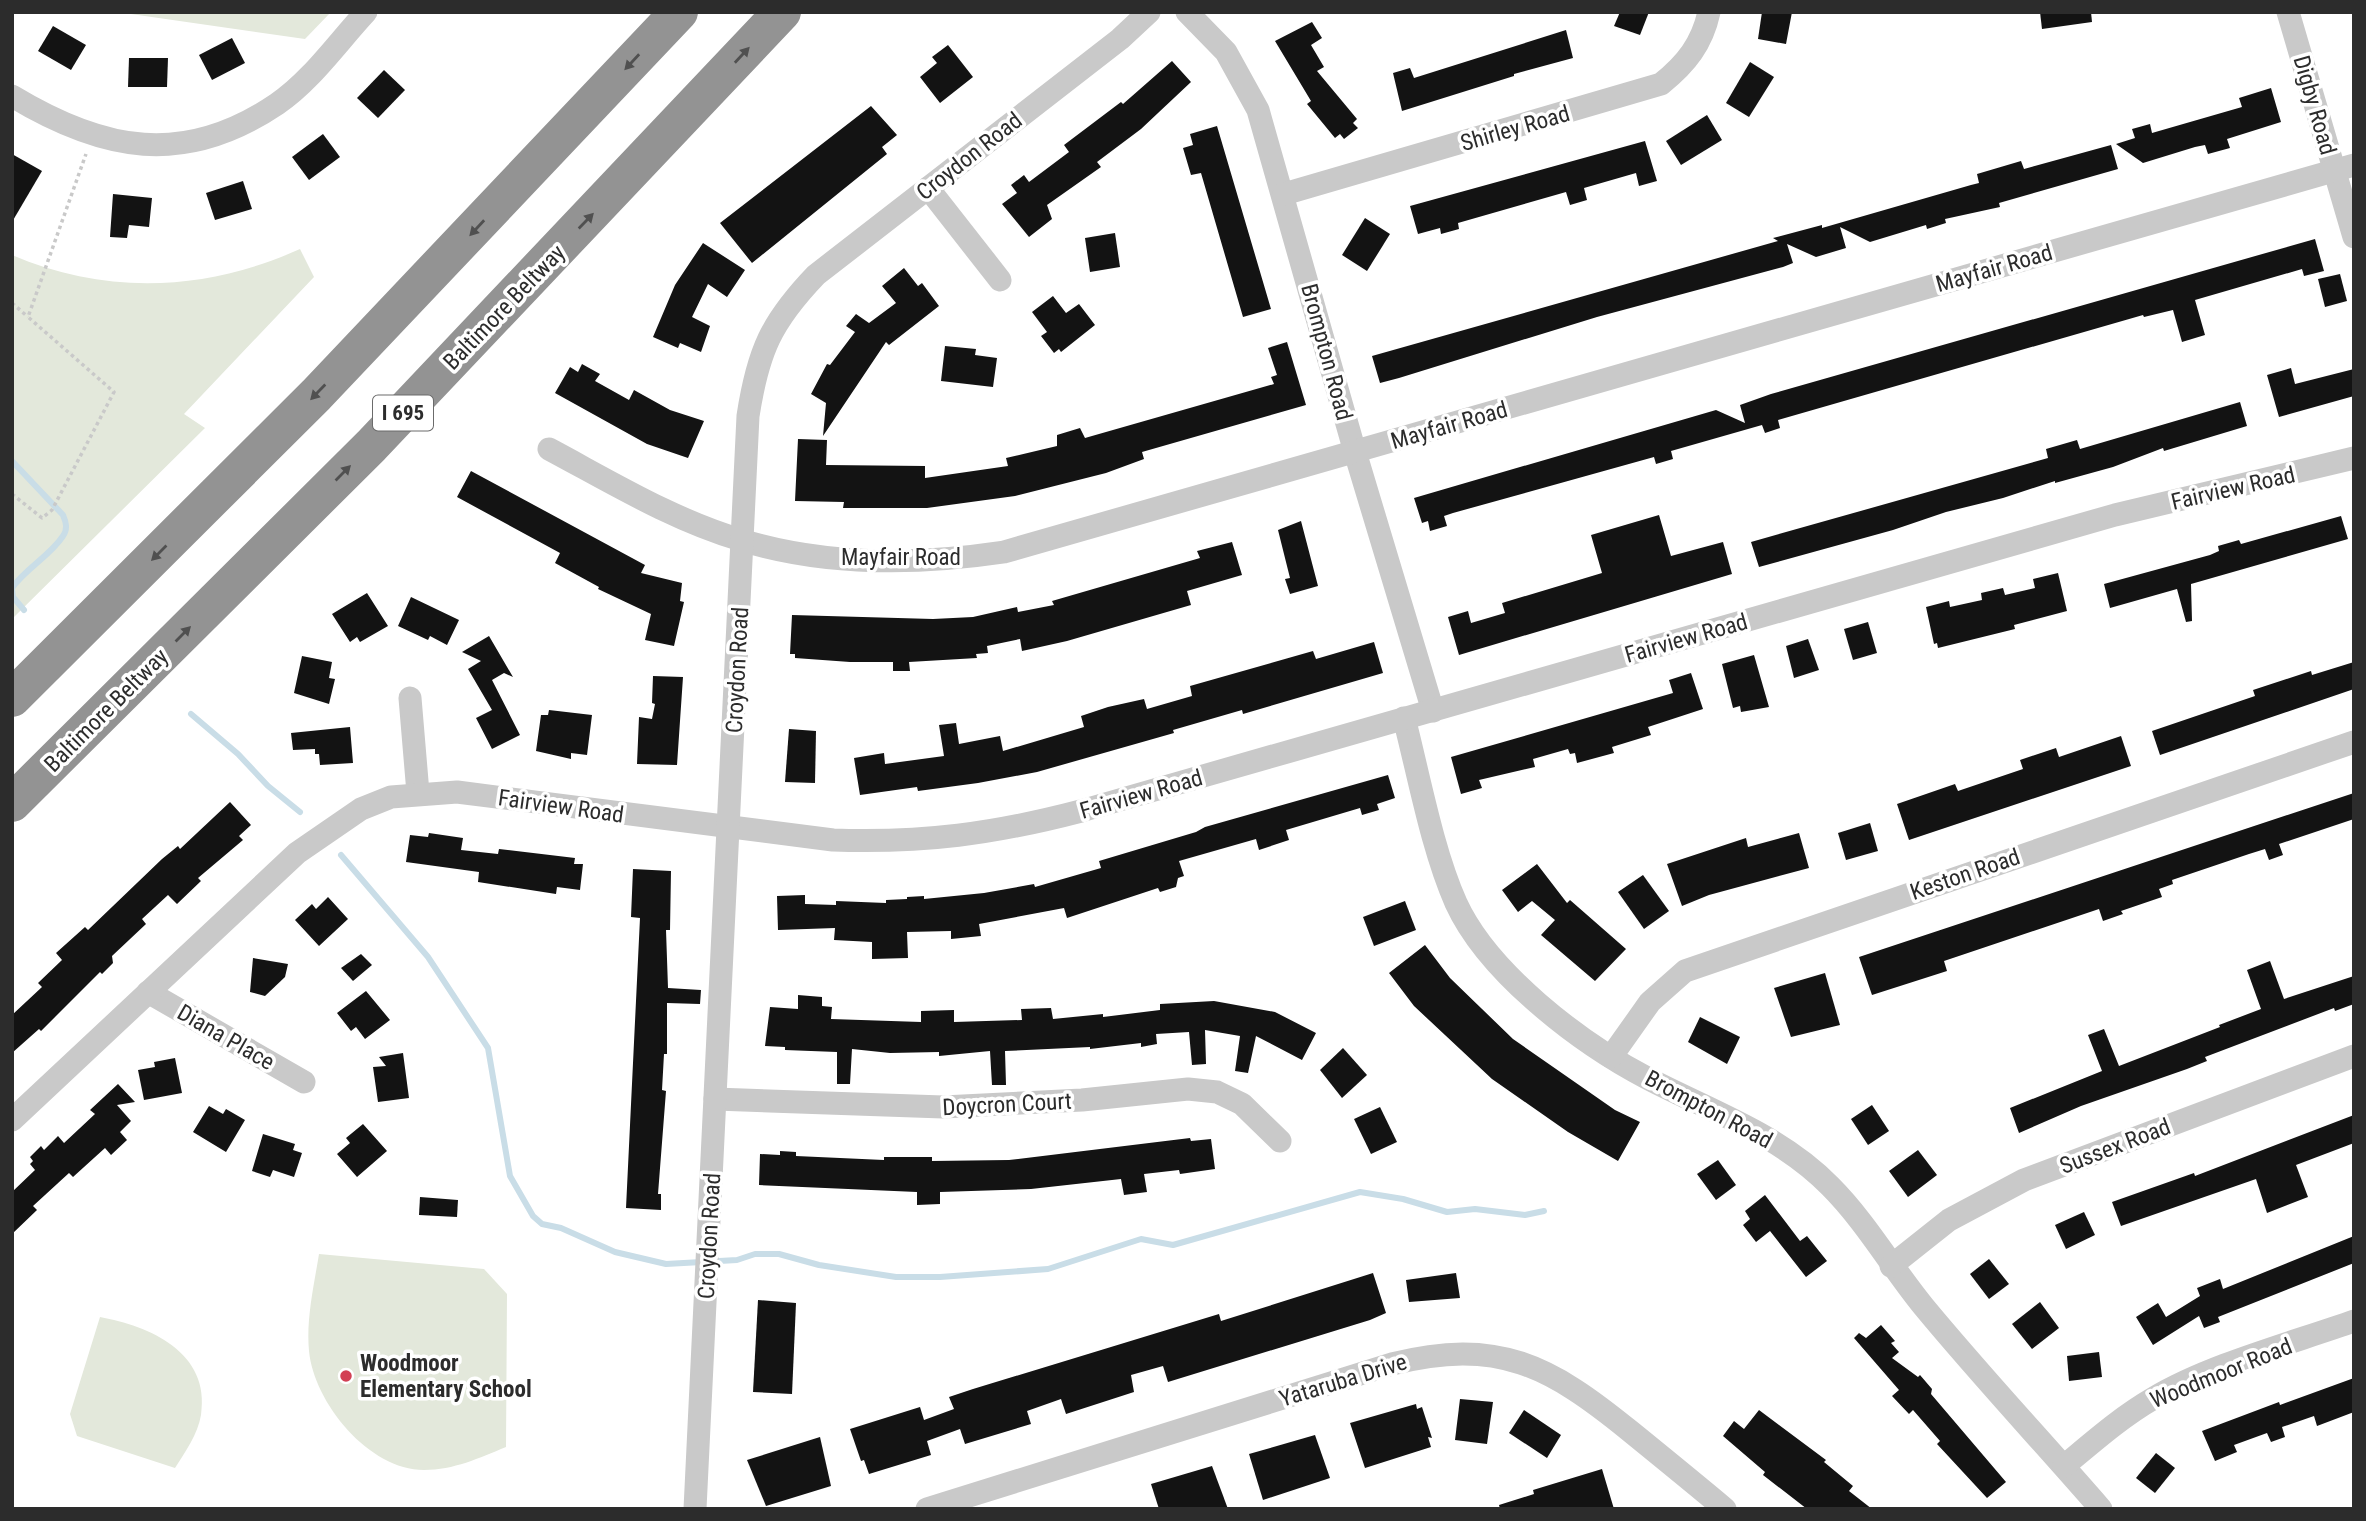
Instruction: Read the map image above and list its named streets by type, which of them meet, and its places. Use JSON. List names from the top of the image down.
{
  "streets": {
    "highway": ["Baltimore Beltway", "I 695"],
    "street": [
      "Digby Road",
      "Shirley Road",
      "Croydon Road",
      "Mayfair Road",
      "Brompton Road",
      "Fairview Road",
      "Keston Road",
      "Diana Place",
      "Doycron Court",
      "Sussex Road",
      "Woodmoor Road",
      "Yataruba Drive"
    ]
  },
  "crossings": [
    ["Digby Road", "Mayfair Road"],
    ["Shirley Road", "Brompton Road"],
    ["Croydon Road", "Mayfair Road"],
    ["Croydon Road", "Fairview Road"],
    ["Croydon Road", "Doycron Court"],
    ["Mayfair Road", "Brompton Road"],
    ["Brompton Road", "Fairview Road"],
    ["Brompton Road", "Keston Road"],
    ["Brompton Road", "Sussex Road"],
    ["Brompton Road", "Woodmoor Road"],
    ["Fairview Road", "Diana Place"]
  ],
  "places": ["Woodmoor Elementary School"]
}
